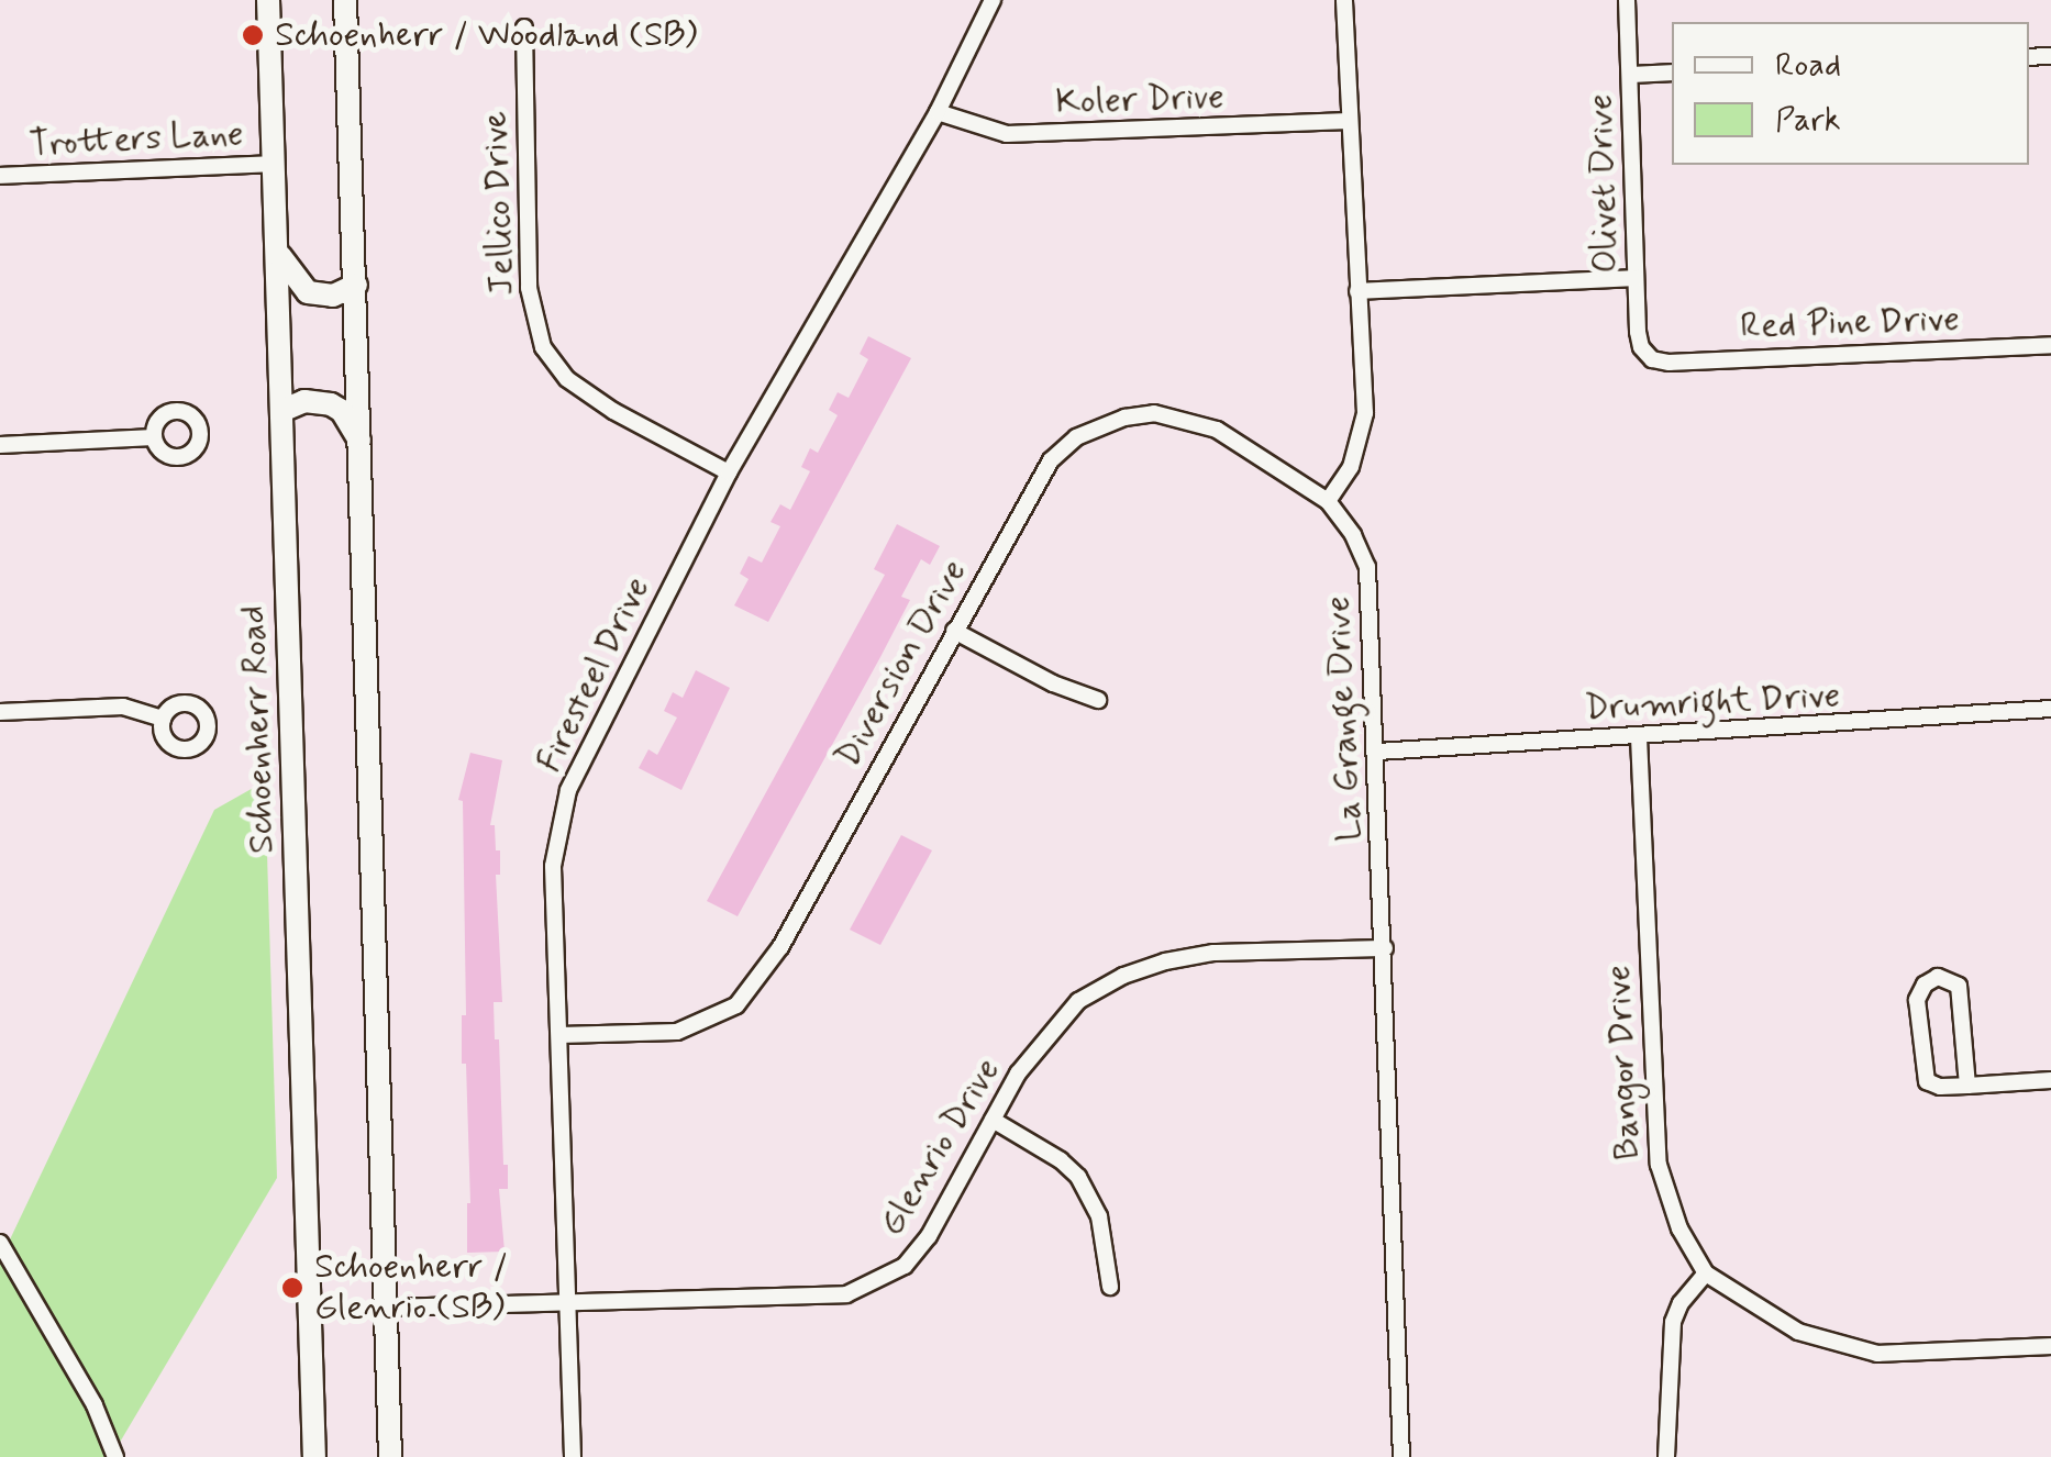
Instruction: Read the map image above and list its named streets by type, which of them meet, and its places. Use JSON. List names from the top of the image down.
{
  "streets": {
    "main road": ["Schoenherr Road"],
    "street": [
      "Koler Drive",
      "Trotters Lane",
      "Olivet Drive",
      "Jellico Drive",
      "Red Pine Drive",
      "Diversion Drive",
      "Firesteel Drive",
      "Drumright Drive",
      "La Grange Drive",
      "Bangor Drive",
      "Glenrio Drive"
    ]
  },
  "crossings": [
    ["Koler Drive", "Firesteel Drive"],
    ["Trotters Lane", "Schoenherr Road"],
    ["Olivet Drive", "Red Pine Drive"],
    ["Jellico Drive", "Firesteel Drive"],
    ["Diversion Drive", "Firesteel Drive"],
    ["Diversion Drive", "La Grange Drive"],
    ["Firesteel Drive", "Glenrio Drive"],
    ["Drumright Drive", "La Grange Drive"],
    ["Drumright Drive", "Bangor Drive"],
    ["La Grange Drive", "Glenrio Drive"]
  ],
  "places": ["Schoenherr / Woodland (SB)", "Schoenherr / Glenrio (SB)"],
  "legend": ["Road", "Park"]
}
